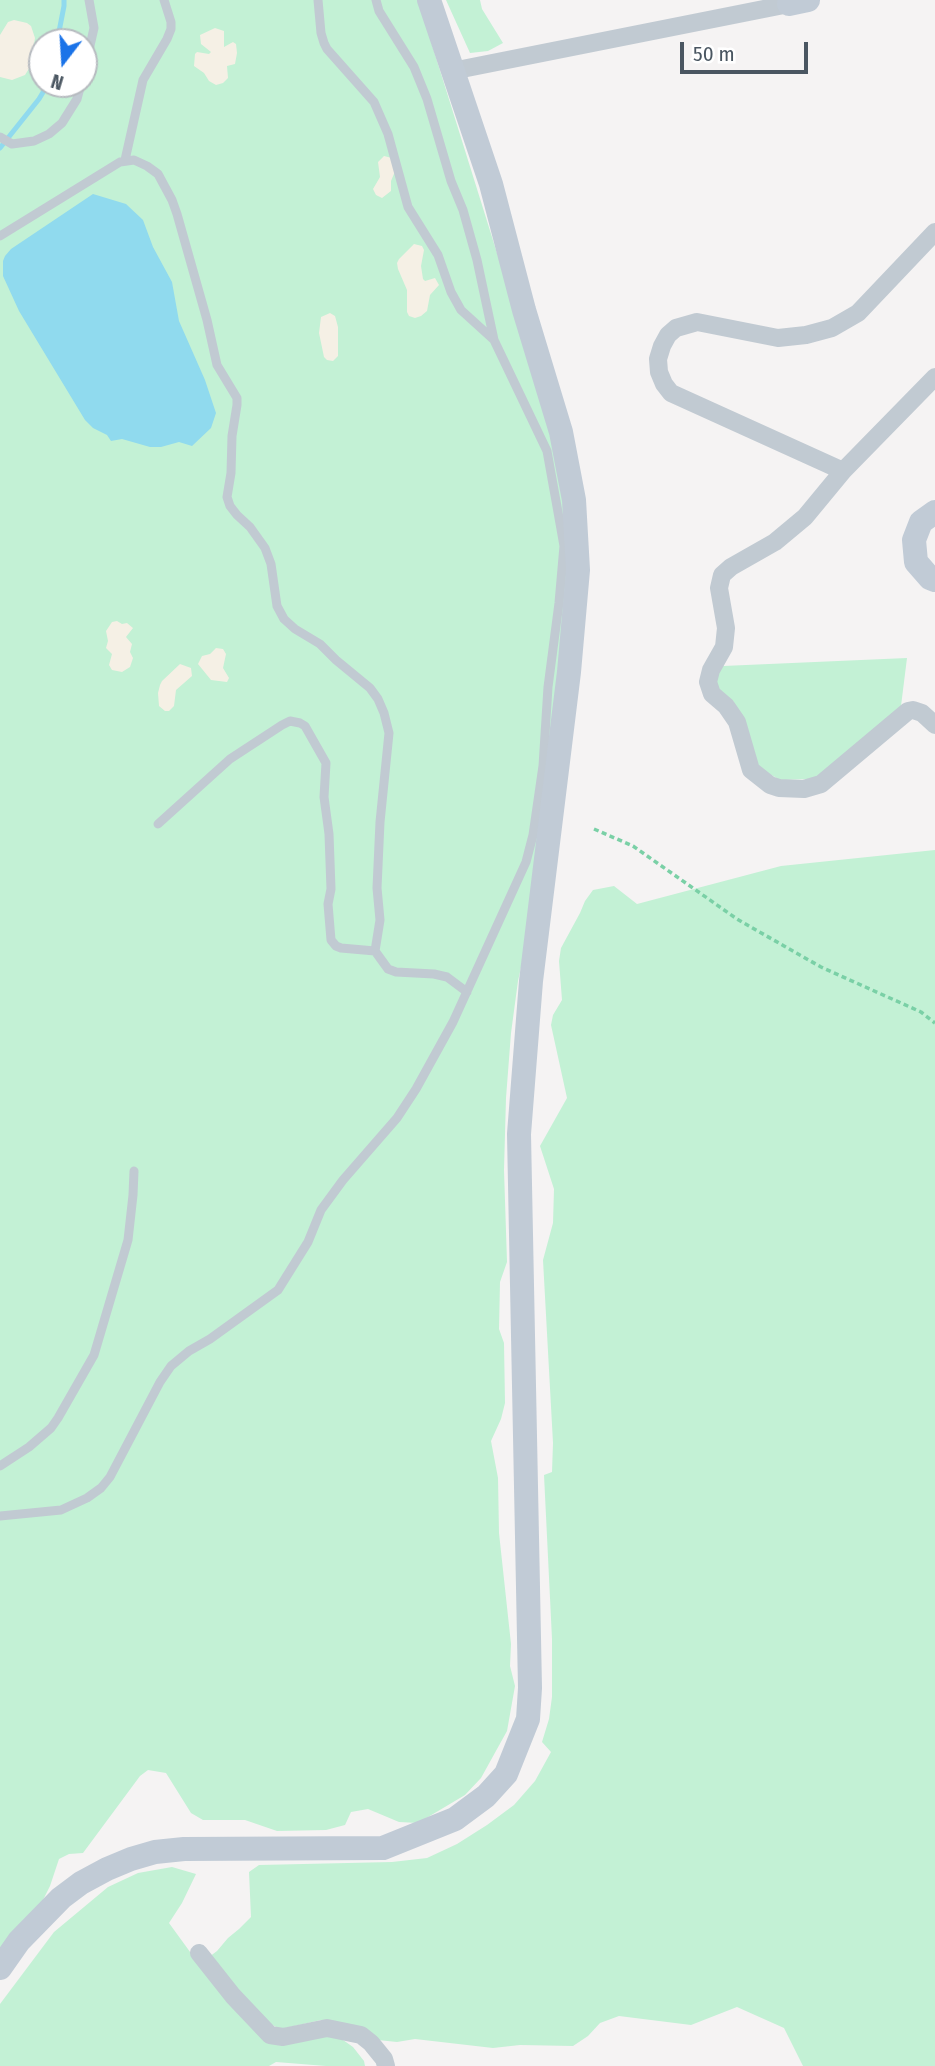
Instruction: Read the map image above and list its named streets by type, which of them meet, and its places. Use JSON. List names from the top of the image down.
{
  "scale_bar": "50 m",
  "north": "bottom"
}
